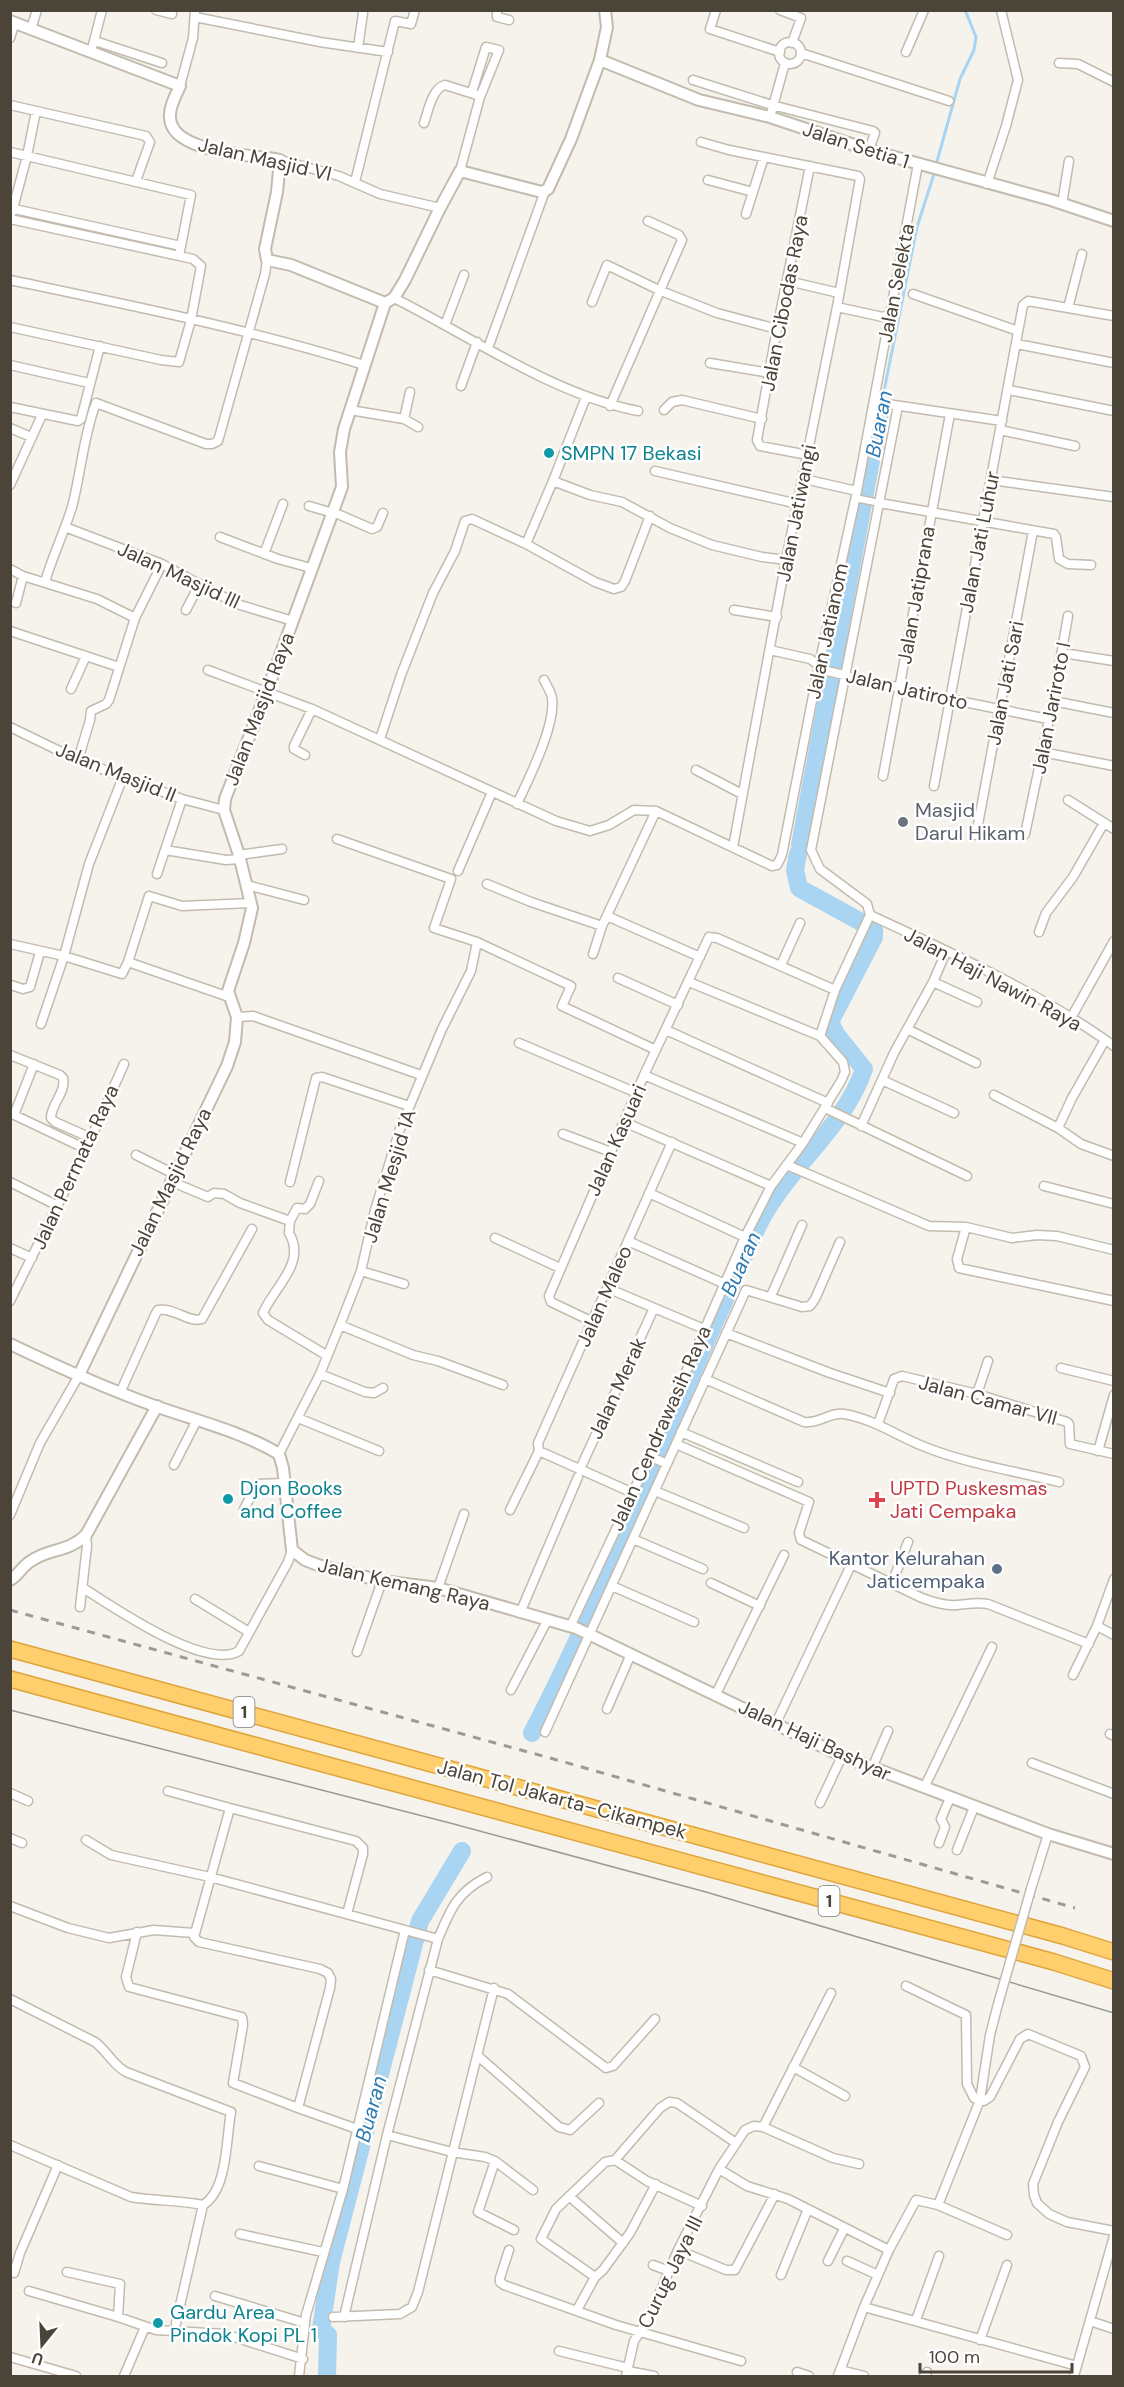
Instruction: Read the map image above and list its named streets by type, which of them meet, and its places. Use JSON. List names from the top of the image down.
{
  "streets": {
    "highway": ["1", "Jalan Tol Jakarta–Cikampek"],
    "street": [
      "Jalan Setia 1",
      "Jalan Masjid VI",
      "Jalan Selekta",
      "Jalan Cibodas Raya",
      "Jalan Jatiwangi",
      "Jalan Jati Luhur",
      "Jalan Masjid III",
      "Jalan Jatiprana",
      "Jalan Jatianom",
      "Jalan Jati Sari",
      "Jalan Jatiroto",
      "Jalan Jariroto I",
      "Jalan Masjid Raya",
      "Jalan Masjid II",
      "Jalan Haji Nawin Raya",
      "Jalan Kasuari",
      "Jalan Permata Raya",
      "Jalan Mesjid 1A",
      "Jalan Maleo",
      "Jalan Merak",
      "Jalan Camar VII",
      "Jalan Cendrawasih Raya",
      "Jalan Kemang Raya",
      "Jalan Haji Bashyar",
      "Curug Jaya III"
    ]
  },
  "crossings": [
    ["Jalan Setia 1", "Jalan Selekta"],
    ["Jalan Masjid VI", "Jalan Masjid Raya"],
    ["Jalan Selekta", "Jalan Jatianom"],
    ["Jalan Cibodas Raya", "Jalan Jatiwangi"],
    ["Jalan Jatiwangi", "Jalan Jatianom"],
    ["Jalan Jatiwangi", "Jalan Jatiroto"],
    ["Jalan Jati Luhur", "Jalan Jatiroto"],
    ["Jalan Masjid III", "Jalan Masjid Raya"],
    ["Jalan Jatiprana", "Jalan Jatiroto"],
    ["Jalan Jatianom", "Jalan Jatiroto"],
    ["Jalan Jati Sari", "Jalan Jatiroto"],
    ["Jalan Jatiroto", "Jalan Jariroto I"],
    ["Jalan Masjid Raya", "Jalan Masjid II"],
    ["Jalan Kasuari", "Jalan Maleo"],
    ["Jalan Mesjid 1A", "Jalan Kemang Raya"],
    ["Jalan Merak", "Jalan Kemang Raya"],
    ["Jalan Cendrawasih Raya", "Jalan Kemang Raya"],
    ["Jalan Kemang Raya", "Jalan Haji Bashyar"]
  ],
  "water": ["Buaran"],
  "places": {
    "other": [
      "SMPN 17 Bekasi",
      "Masjid Darul Hikam",
      "Djon Books and Coffee",
      "Kantor Kelurahan Jaticempaka",
      "Gardu Area Pindok Kopi PL 1"
    ],
    "health": ["UPTD Puskesmas Jati Cempaka"]
  },
  "scale_bar": "100 m",
  "north": "bottom"
}
